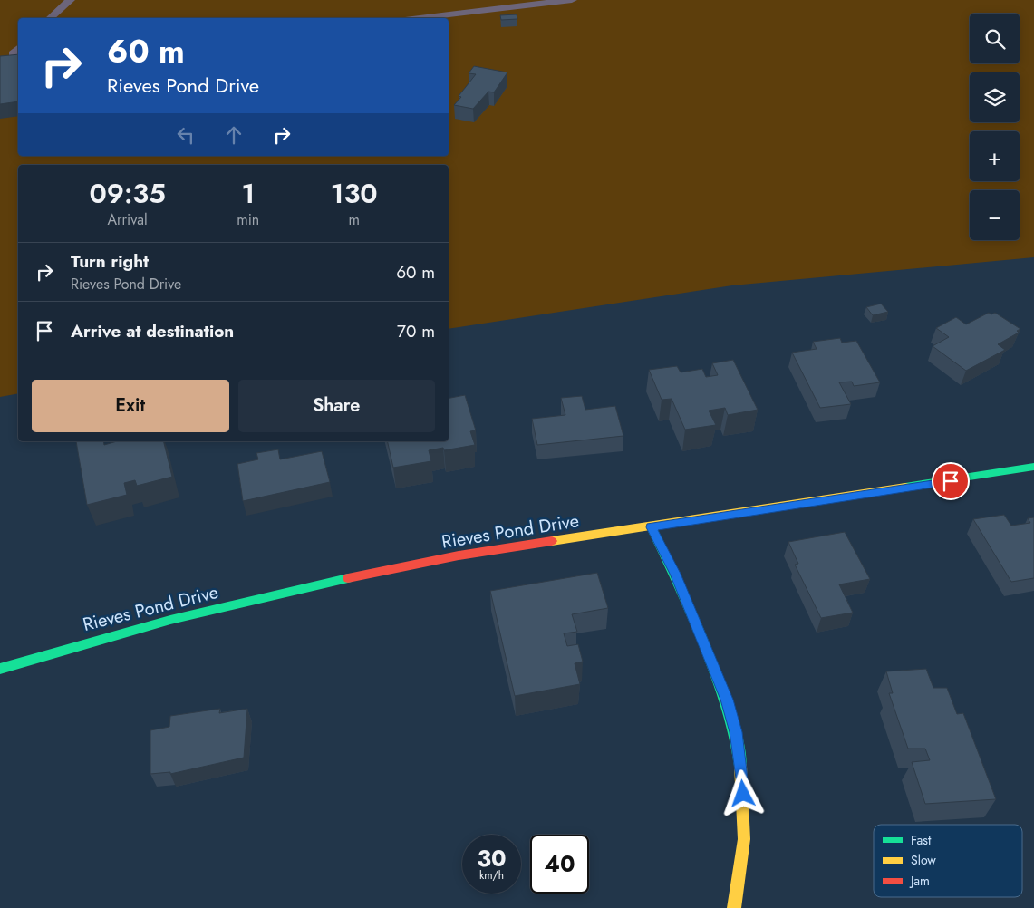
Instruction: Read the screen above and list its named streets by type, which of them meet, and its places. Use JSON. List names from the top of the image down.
{
  "streets": {
    "street": ["Rieves Pond Drive"]
  },
  "legend": ["Fast", "Slow", "Jam"],
  "page": {
    "map_buttons": ["+", "−"],
    "turn": ["60 m", "Rieves Pond Drive"],
    "eta": [
      "09:35",
      "Arrival",
      "1",
      "min",
      "130",
      "m"
    ],
    "list": [
      {
        "name": "Turn right",
        "note": "Rieves Pond Drive",
        "value": "60 m"
      },
      {
        "name": "Arrive at destination",
        "value": "70 m"
      }
    ],
    "buttons": ["Exit", "Share"],
    "speed": "30 km/h",
    "limit": "40"
  }
}
